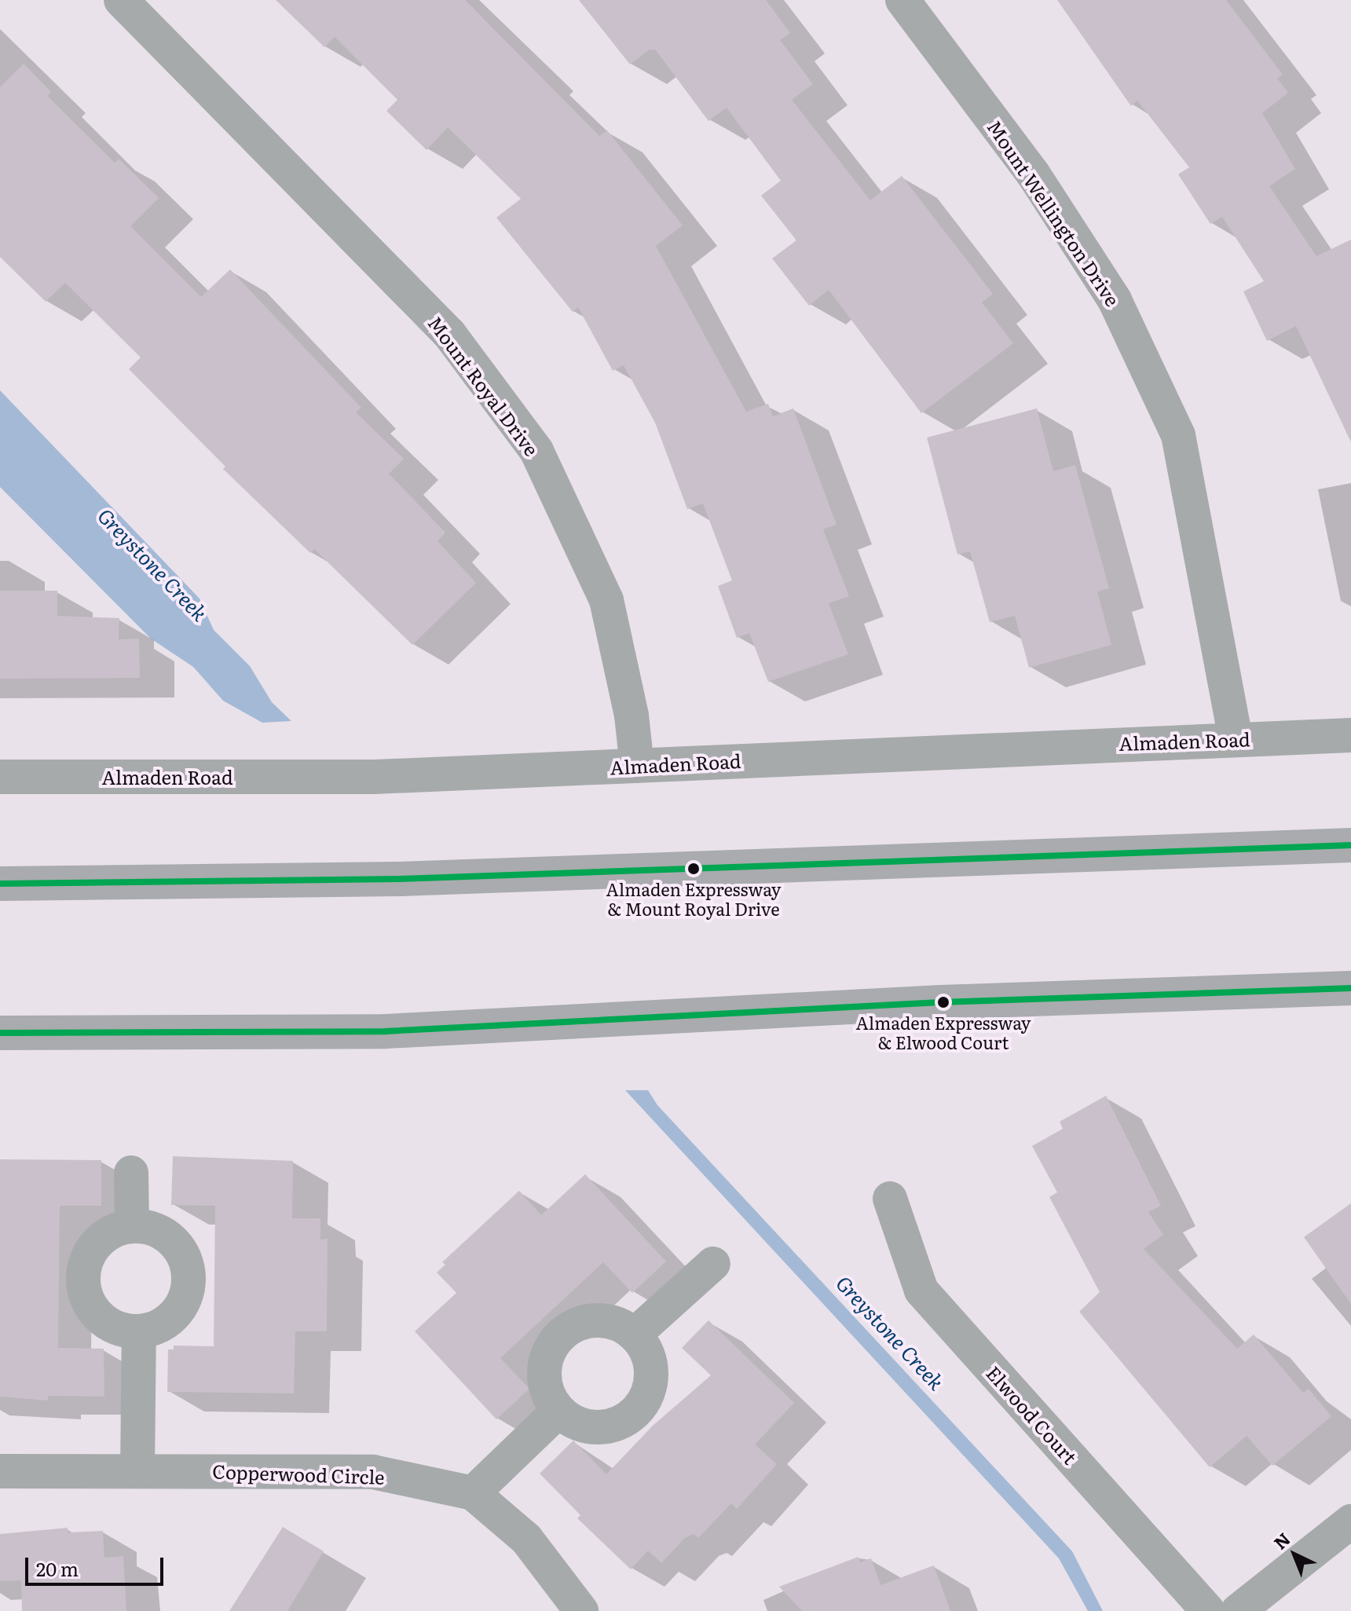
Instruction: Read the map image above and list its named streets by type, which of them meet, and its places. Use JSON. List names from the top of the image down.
{
  "streets": {
    "street": [
      "Mount Wellington Drive",
      "Mount Royal Drive",
      "Almaden Road",
      "Elwood Court",
      "Copperwood Circle"
    ]
  },
  "crossings": [
    ["Mount Wellington Drive", "Almaden Road"],
    ["Mount Royal Drive", "Almaden Road"]
  ],
  "water": ["Greystone Creek"],
  "places": ["Almaden Expressway & Mount Royal Drive", "Almaden Expressway & Elwood Court"],
  "scale_bar": "20 m",
  "north": "top left"
}
